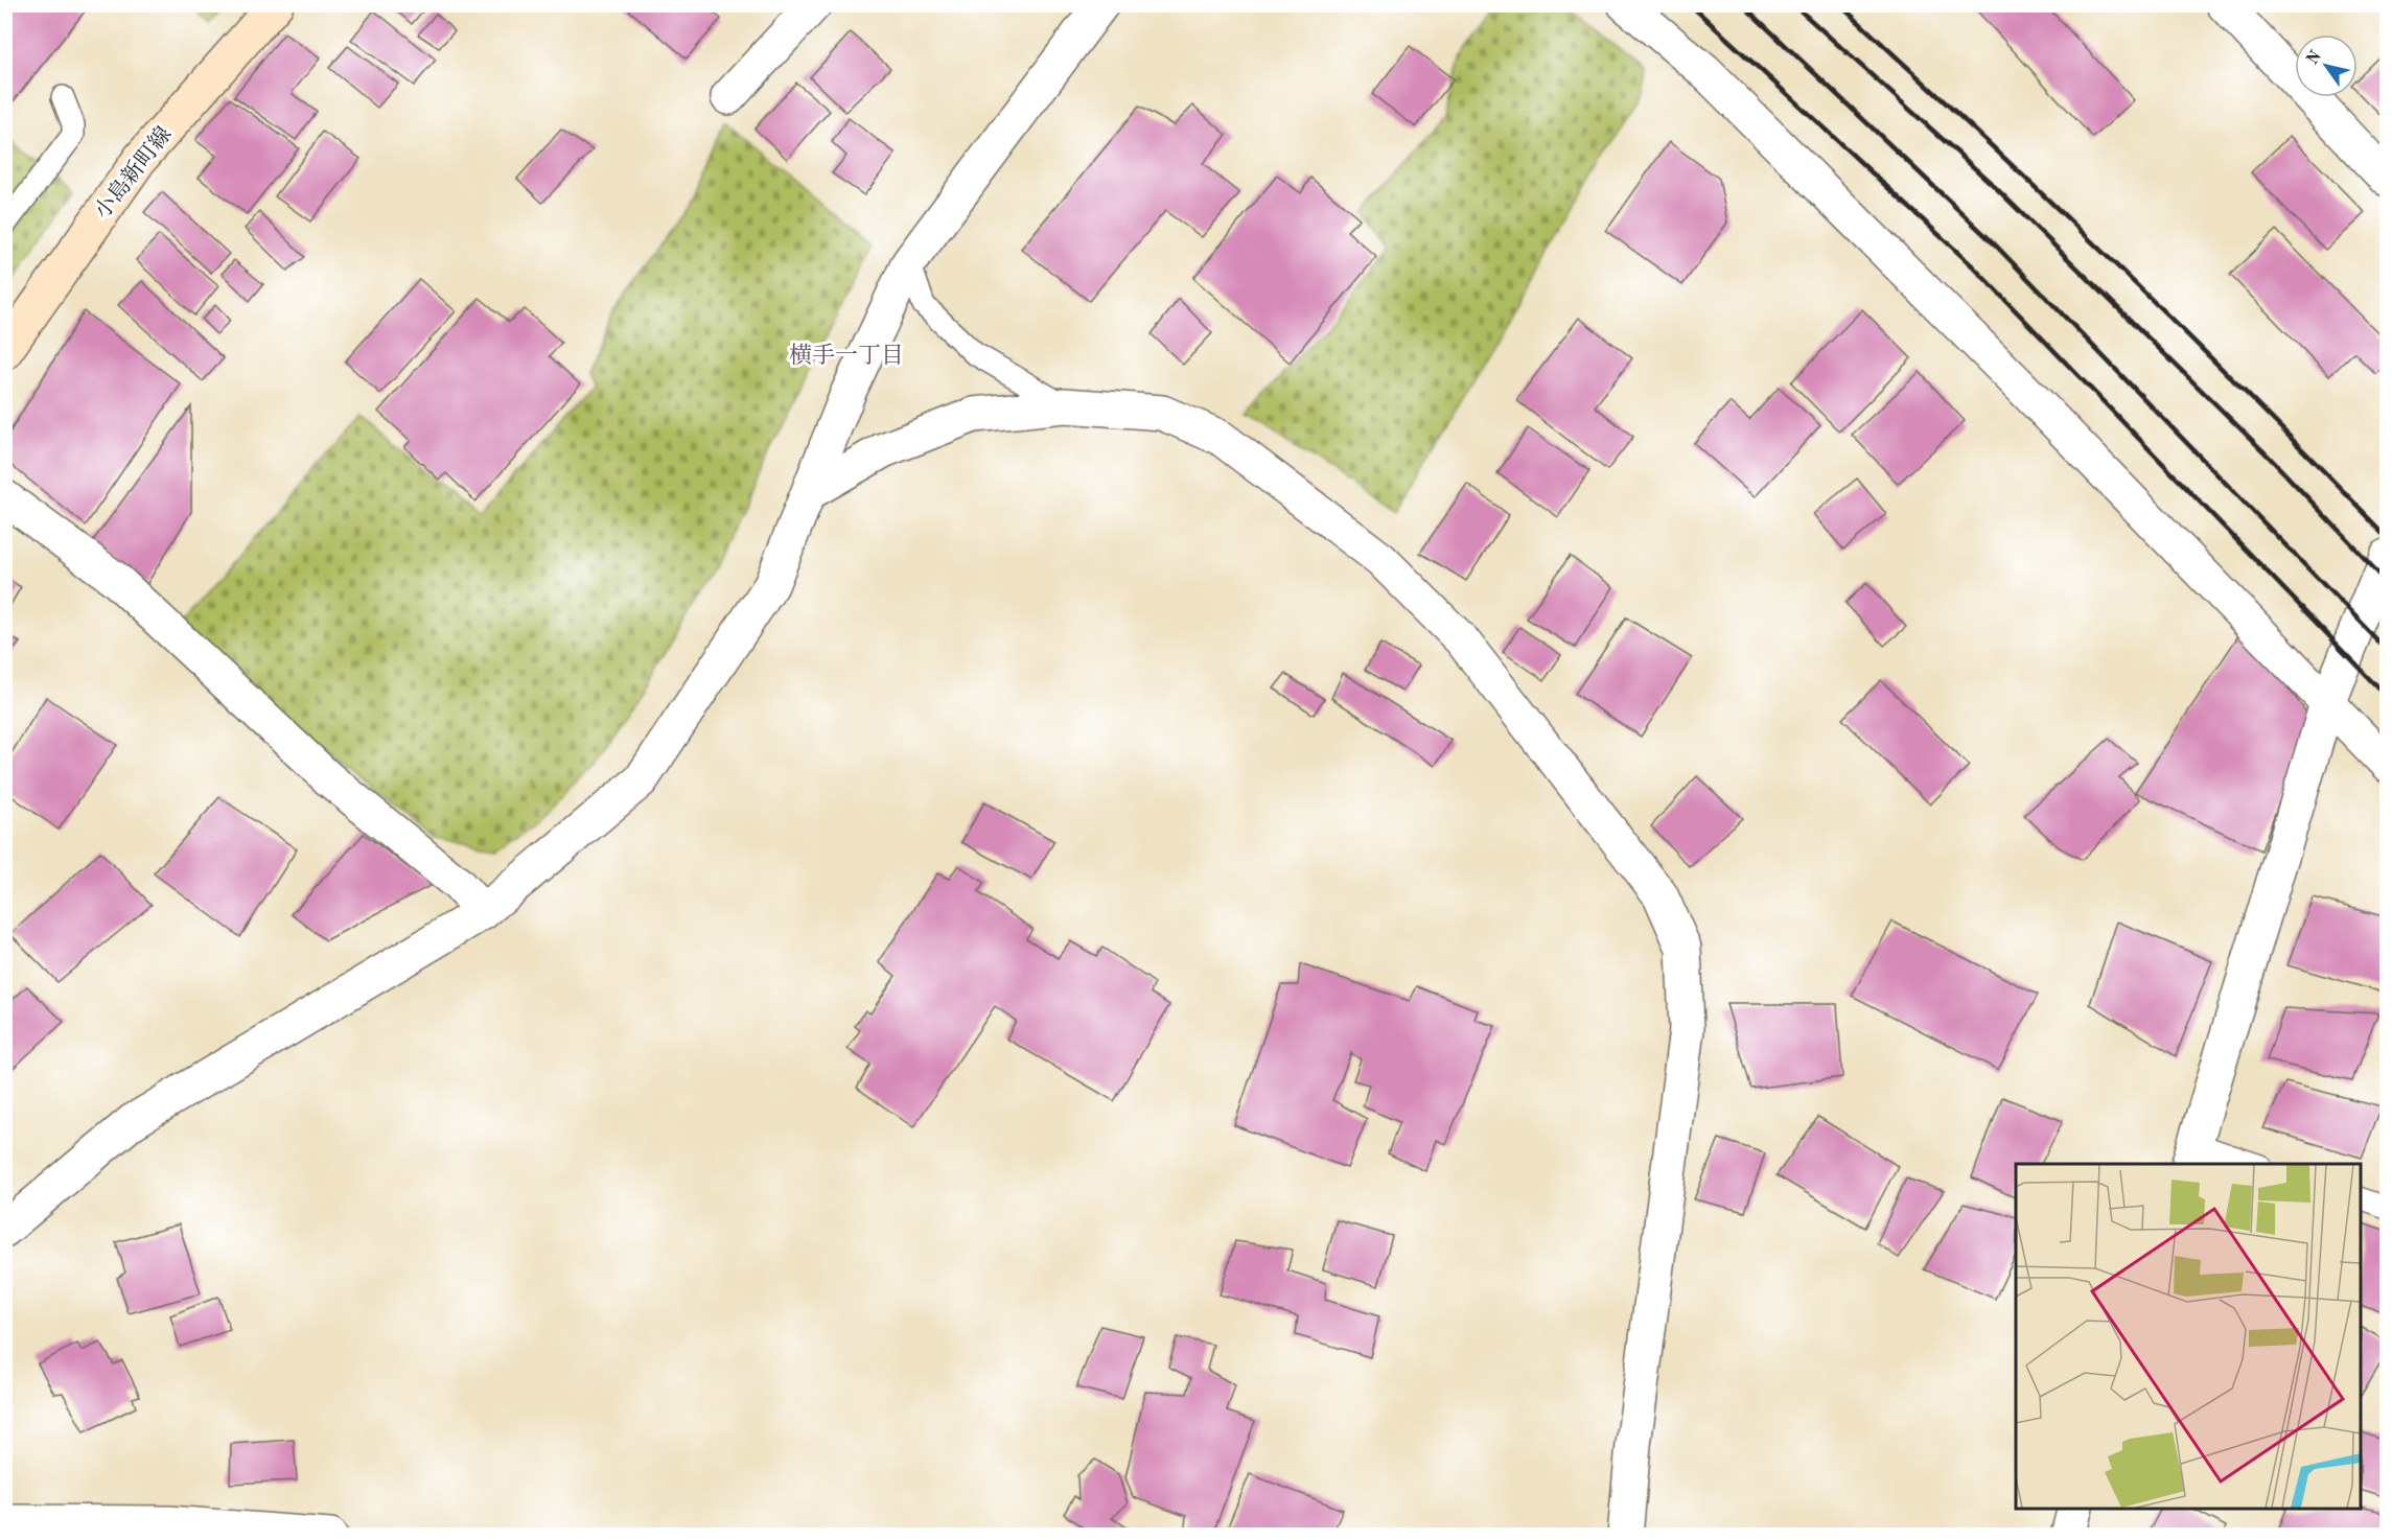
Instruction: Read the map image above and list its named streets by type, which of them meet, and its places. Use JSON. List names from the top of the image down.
{
  "streets": {
    "main road": ["小島新町線"]
  },
  "districts": ["横手一丁目"],
  "north": "top left"
}
